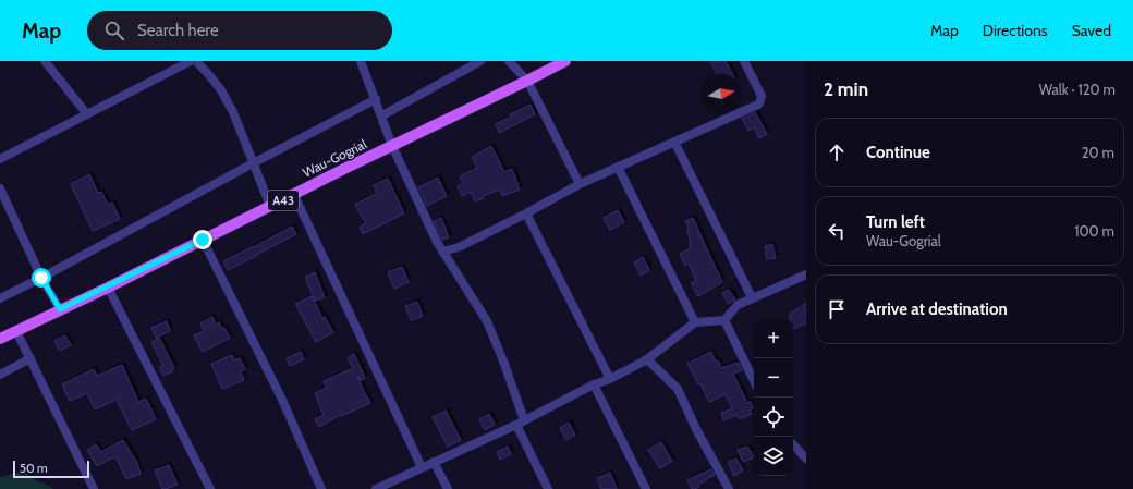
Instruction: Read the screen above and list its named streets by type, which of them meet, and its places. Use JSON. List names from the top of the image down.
{
  "streets": {
    "main road": ["Wau-Gogrial", "A43"]
  },
  "scale_bar": "50 m",
  "north": "right",
  "page": {
    "header": "Map",
    "search": "Search here",
    "nav": ["Map", "Directions", "Saved"],
    "heading": ["2 min", "Walk · 120 m"],
    "list": [
      ["Continue", "20 m"],
      ["Turn left", "Wau-Gogrial", "100 m"],
      "Arrive at destination"
    ],
    "map_buttons": ["+", "−"],
    "scale": "50 m"
  }
}
